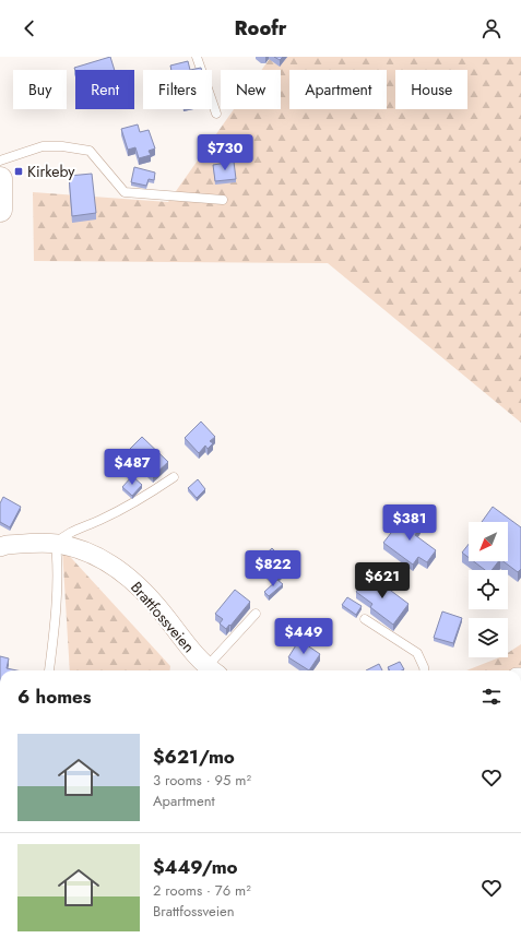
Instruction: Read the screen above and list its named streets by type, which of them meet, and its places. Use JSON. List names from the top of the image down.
{
  "streets": {
    "street": ["Brattfossveien"]
  },
  "places": {
    "transit": ["Kirkeby"]
  },
  "north": "bottom left",
  "page": {
    "header": "Roofr",
    "chip": [
      "Buy",
      "Rent",
      "Filters",
      "New",
      "Apartment",
      "House"
    ],
    "price": [
      "$730",
      "$487",
      "$381",
      "$822",
      "$621",
      "$449"
    ],
    "heading": "6 homes",
    "list": [
      {
        "name": "$621/mo",
        "note": "3 rooms · 95 m² · Apartment"
      },
      {
        "name": "$449/mo",
        "note": "2 rooms · 76 m² · Brattfossveien"
      }
    ]
  }
}
